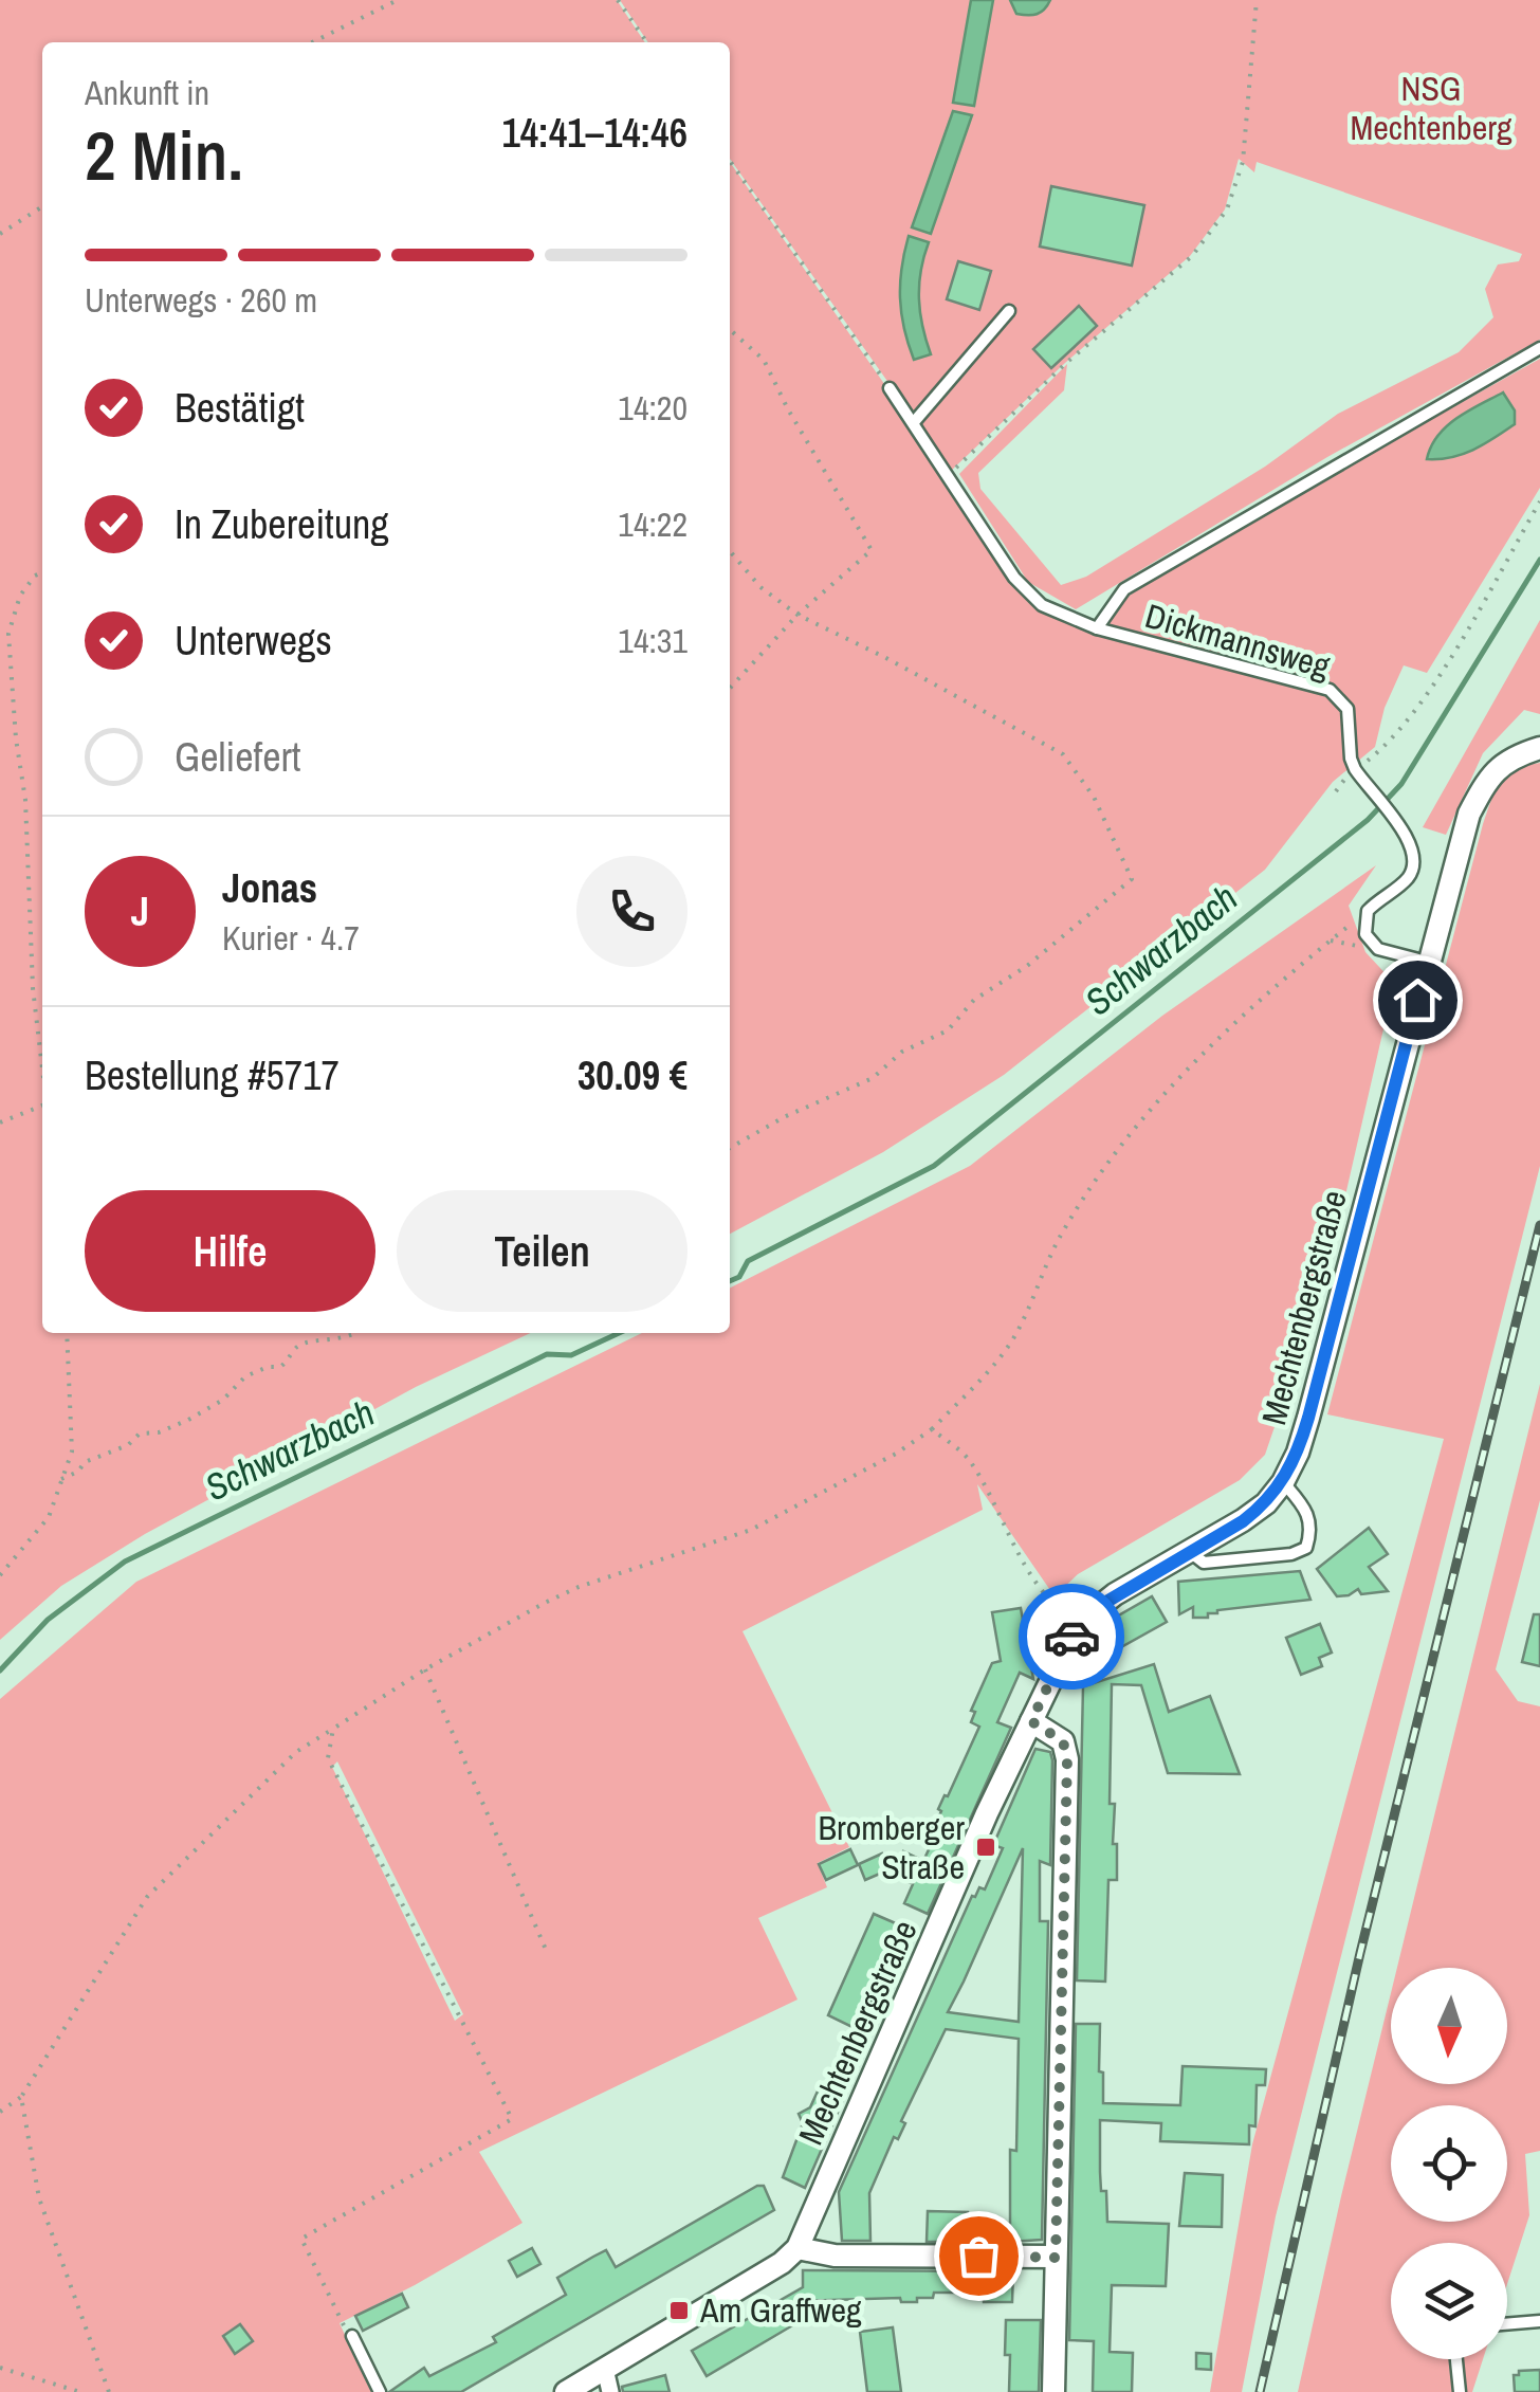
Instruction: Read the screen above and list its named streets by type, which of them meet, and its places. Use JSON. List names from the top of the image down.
{
  "streets": {
    "street": ["Mechtenbergstraße"],
    "lane": ["Dickmannsweg"]
  },
  "water": ["Schwarzbach"],
  "parks": ["NSG Mechtenberg"],
  "places": {
    "transit": ["Bromberger Straße", "Am Graffweg"]
  },
  "north": "bottom",
  "page": {
    "heading": ["2 Min.", "Ankunft in", "14:41–14:46"],
    "panel": [
      "Jonas",
      "Kurier · 4.7",
      "Bestellung #5717",
      "30.09 €"
    ],
    "bar": "Unterwegs · 260 m",
    "list": [
      ["Bestätigt", "14:20"],
      ["In Zubereitung", "14:22"],
      ["Unterwegs", "14:31"],
      "Geliefert"
    ],
    "round": "J",
    "buttons": ["Hilfe", "Teilen"]
  }
}
